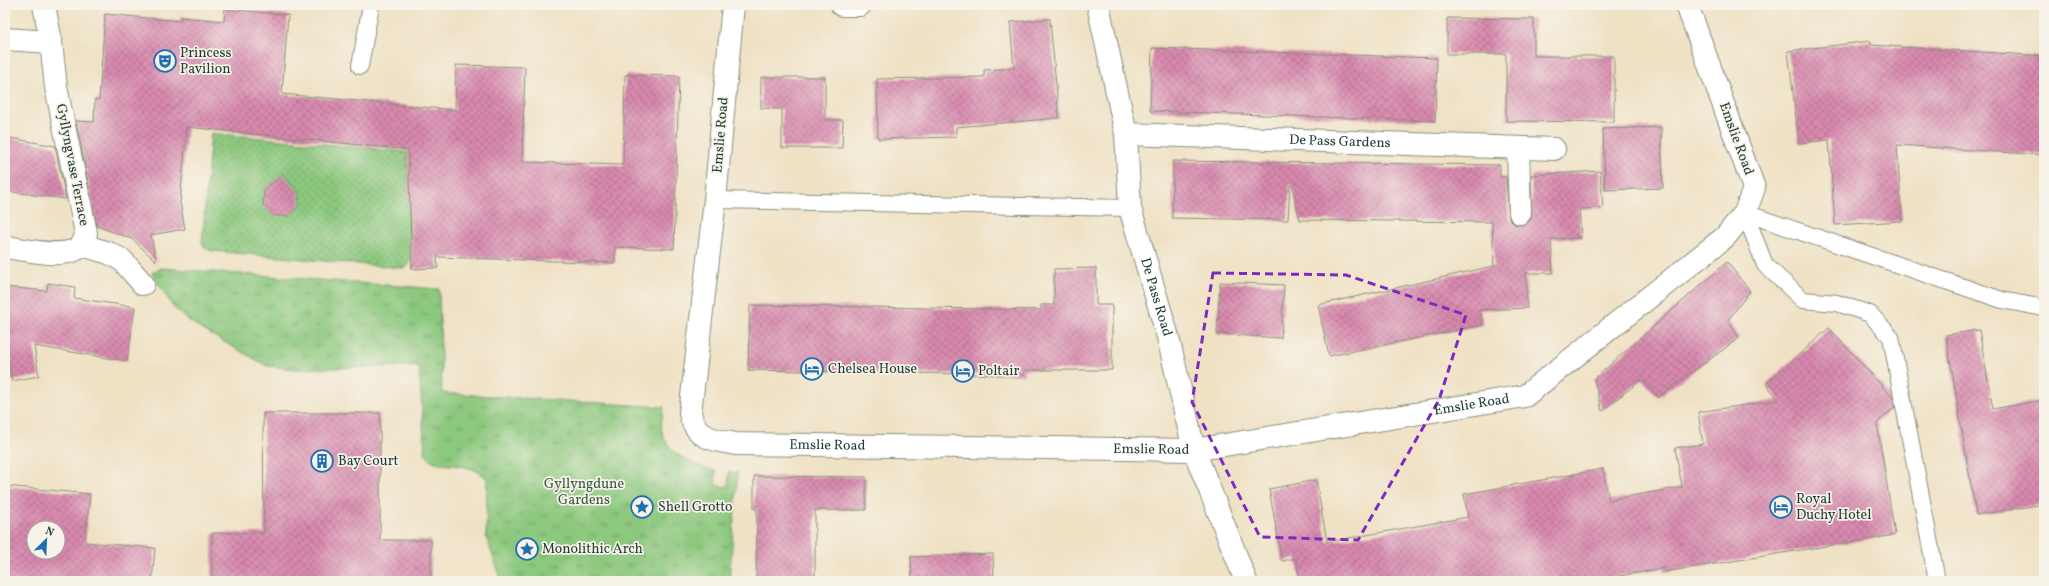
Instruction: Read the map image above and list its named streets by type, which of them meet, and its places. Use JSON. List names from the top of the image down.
{
  "streets": {
    "street": [
      "Emslie Road",
      "De Pass Gardens",
      "Gyllyngvase Terrace",
      "De Pass Road"
    ]
  },
  "crossings": [
    ["Emslie Road", "De Pass Road"],
    ["De Pass Gardens", "De Pass Road"]
  ],
  "parks": ["Gyllyngdune Gardens"],
  "places": {
    "theatre": ["Princess Pavilion"],
    "hotel": ["Chelsea House", "Poltair", "Royal Duchy Hotel"],
    "building": ["Bay Court"],
    "place": ["Shell Grotto", "Monolithic Arch"]
  },
  "north": "top right"
}
